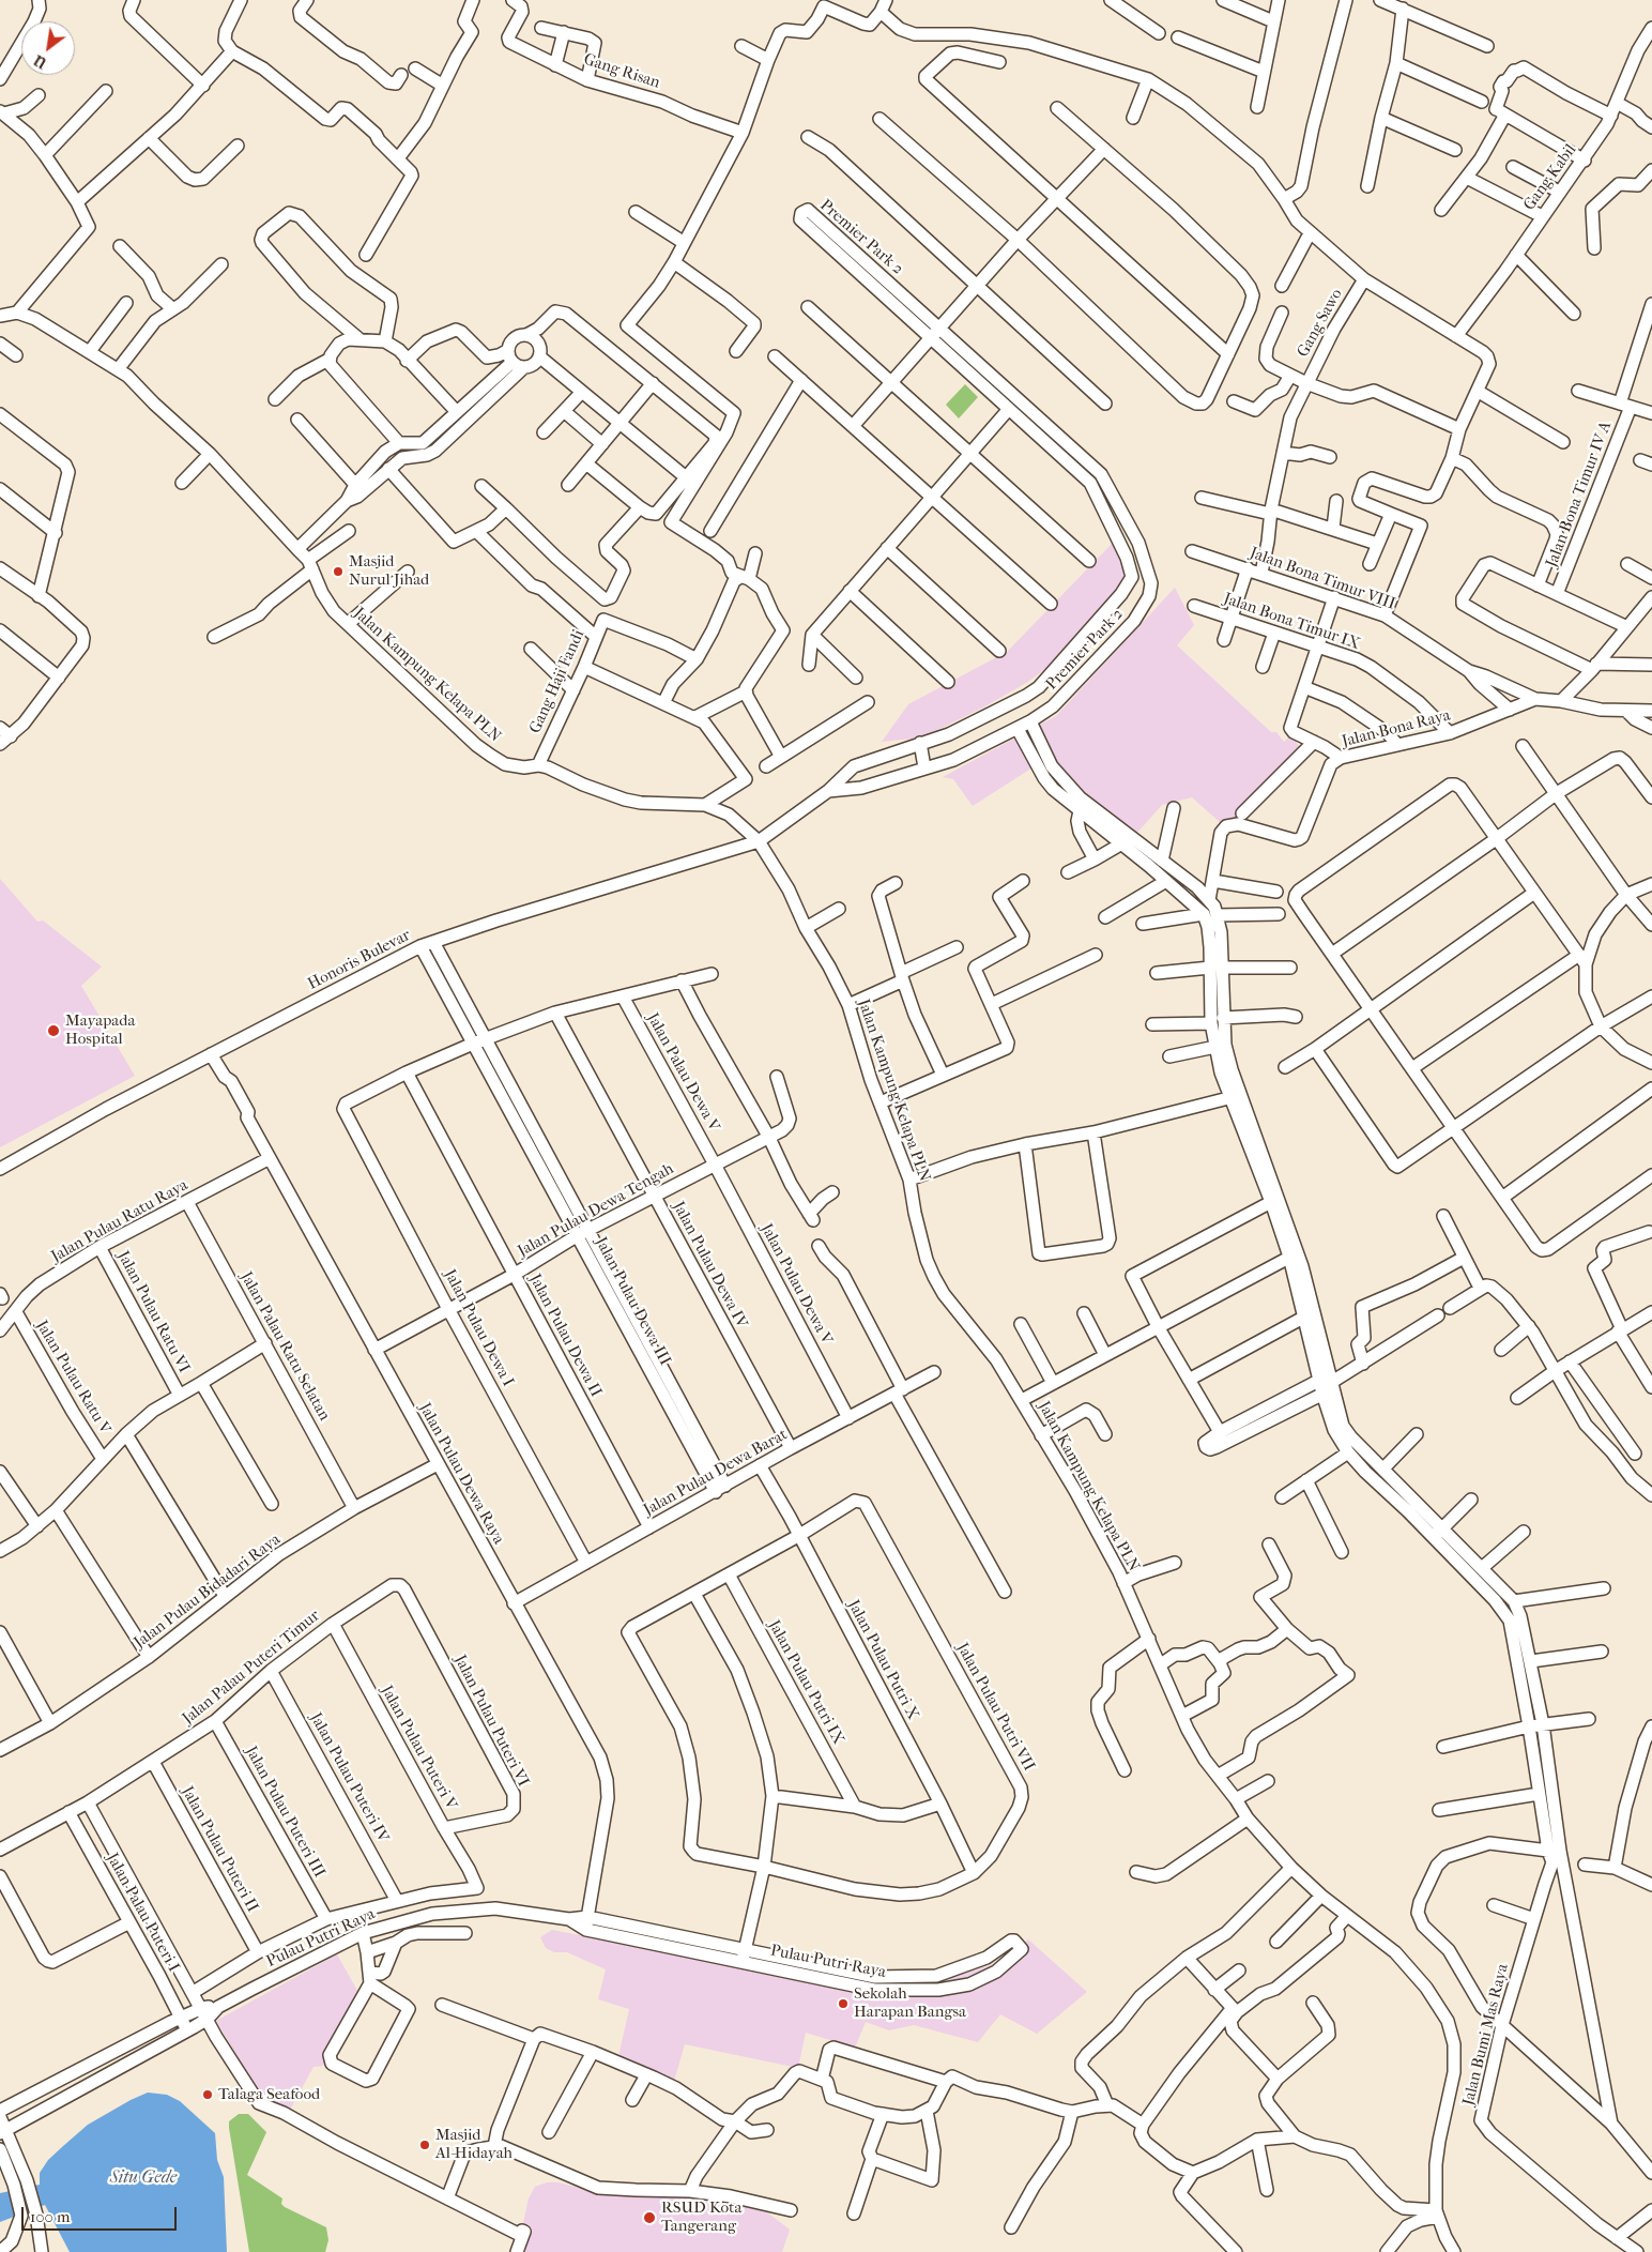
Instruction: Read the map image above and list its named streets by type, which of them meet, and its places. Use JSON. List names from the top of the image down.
{
  "streets": {
    "street": [
      "Gang Risan",
      "Gang Kabil",
      "Premier Park 2",
      "Gang Sawo",
      "Jalan Bona Timur IV A",
      "Jalan Bona Timur VIII",
      "Jalan Bona Timur IX",
      "Jalan Kampung Kelapa PLN",
      "Gang Haji Fandi",
      "Jalan Bona Raya",
      "Honoris Bulevar",
      "Jalan Palau Dewa V",
      "Jalan Pulau Dewa Tengah",
      "Jalan Pulau Ratu Raya",
      "Jalan Pulau Dewa IV",
      "Jalan Pulau Dewa V",
      "Jalan Pulau Dewa III",
      "Jalan Pulau Ratu VI",
      "Jalan Pulau Dewa I",
      "Jalan Pulau Dewa II",
      "Jalan Palau Ratu Selatan",
      "Jalan Pulau Ratu V",
      "Jalan Pulau Dewa Barat",
      "Jalan Pulau Dewa Raya",
      "Jalan Pulau Bidadari Raya",
      "Jalan Pulau Putri X",
      "Jalan Palau Puteri Timur",
      "Jalan Pulau Putri IX",
      "Jalan Pulau Putri VII",
      "Jalan Pulau Puteri VI",
      "Jalan Pulau Puteri V",
      "Jalan Pulau Puteri IV",
      "Jalan Pulau Puteri III",
      "Jalan Pulau Puteri II",
      "Jalan Palau Puteri I",
      "Pulau Putri Raya",
      "Jalan Bumi Mas Raya"
    ]
  },
  "crossings": [
    ["Premier Park 2", "Jalan Kampung Kelapa PLN"],
    ["Premier Park 2", "Honoris Bulevar"],
    ["Gang Sawo", "Jalan Bona Timur VIII"],
    ["Jalan Bona Timur VIII", "Jalan Bona Raya"],
    ["Jalan Bona Timur IX", "Jalan Bona Raya"],
    ["Jalan Kampung Kelapa PLN", "Gang Haji Fandi"],
    ["Jalan Kampung Kelapa PLN", "Honoris Bulevar"],
    ["Honoris Bulevar", "Jalan Pulau Dewa III"],
    ["Honoris Bulevar", "Jalan Pulau Dewa Raya"],
    ["Jalan Palau Dewa V", "Jalan Pulau Dewa Tengah"],
    ["Jalan Palau Dewa V", "Jalan Pulau Dewa V"],
    ["Jalan Pulau Dewa Tengah", "Jalan Pulau Dewa IV"],
    ["Jalan Pulau Dewa Tengah", "Jalan Pulau Dewa V"],
    ["Jalan Pulau Dewa Tengah", "Jalan Pulau Dewa III"],
    ["Jalan Pulau Dewa Tengah", "Jalan Pulau Dewa I"],
    ["Jalan Pulau Dewa Tengah", "Jalan Pulau Dewa II"],
    ["Jalan Pulau Dewa Tengah", "Jalan Pulau Dewa Raya"],
    ["Jalan Pulau Ratu Raya", "Jalan Pulau Ratu VI"],
    ["Jalan Pulau Ratu Raya", "Jalan Palau Ratu Selatan"],
    ["Jalan Pulau Ratu Raya", "Jalan Pulau Ratu V"],
    ["Jalan Pulau Ratu Raya", "Jalan Pulau Dewa Raya"],
    ["Jalan Pulau Dewa IV", "Jalan Pulau Dewa Barat"],
    ["Jalan Pulau Dewa V", "Jalan Pulau Dewa Barat"],
    ["Jalan Pulau Dewa III", "Jalan Pulau Dewa Barat"],
    ["Jalan Pulau Dewa I", "Jalan Pulau Dewa II"],
    ["Jalan Pulau Dewa I", "Jalan Pulau Dewa Barat"],
    ["Jalan Pulau Dewa II", "Jalan Pulau Dewa Barat"],
    ["Jalan Palau Ratu Selatan", "Jalan Pulau Bidadari Raya"],
    ["Jalan Pulau Dewa Barat", "Jalan Pulau Dewa Raya"],
    ["Jalan Pulau Dewa Barat", "Jalan Pulau Putri X"],
    ["Jalan Pulau Dewa Raya", "Jalan Pulau Bidadari Raya"],
    ["Jalan Pulau Dewa Raya", "Pulau Putri Raya"],
    ["Jalan Pulau Putri X", "Jalan Pulau Putri VII"],
    ["Jalan Palau Puteri Timur", "Jalan Pulau Puteri VI"],
    ["Jalan Palau Puteri Timur", "Jalan Pulau Puteri V"],
    ["Jalan Palau Puteri Timur", "Jalan Pulau Puteri IV"],
    ["Jalan Palau Puteri Timur", "Jalan Pulau Puteri III"],
    ["Jalan Palau Puteri Timur", "Jalan Pulau Puteri II"],
    ["Jalan Palau Puteri Timur", "Jalan Palau Puteri I"],
    ["Jalan Pulau Putri IX", "Jalan Pulau Putri VII"],
    ["Jalan Pulau Puteri VI", "Jalan Pulau Puteri V"],
    ["Jalan Pulau Puteri V", "Jalan Pulau Puteri IV"],
    ["Jalan Palau Puteri I", "Pulau Putri Raya"]
  ],
  "water": ["Situ Gede"],
  "places": [
    "Masjid Nurul Jihad",
    "Mayapada Hospital",
    "Sekolah Harapan Bangsa",
    "Talaga Seafood",
    "Masjid Al-Hidayah",
    "RSUD Kota Tangerang"
  ],
  "scale_bar": "100 m",
  "north": "bottom left"
}
